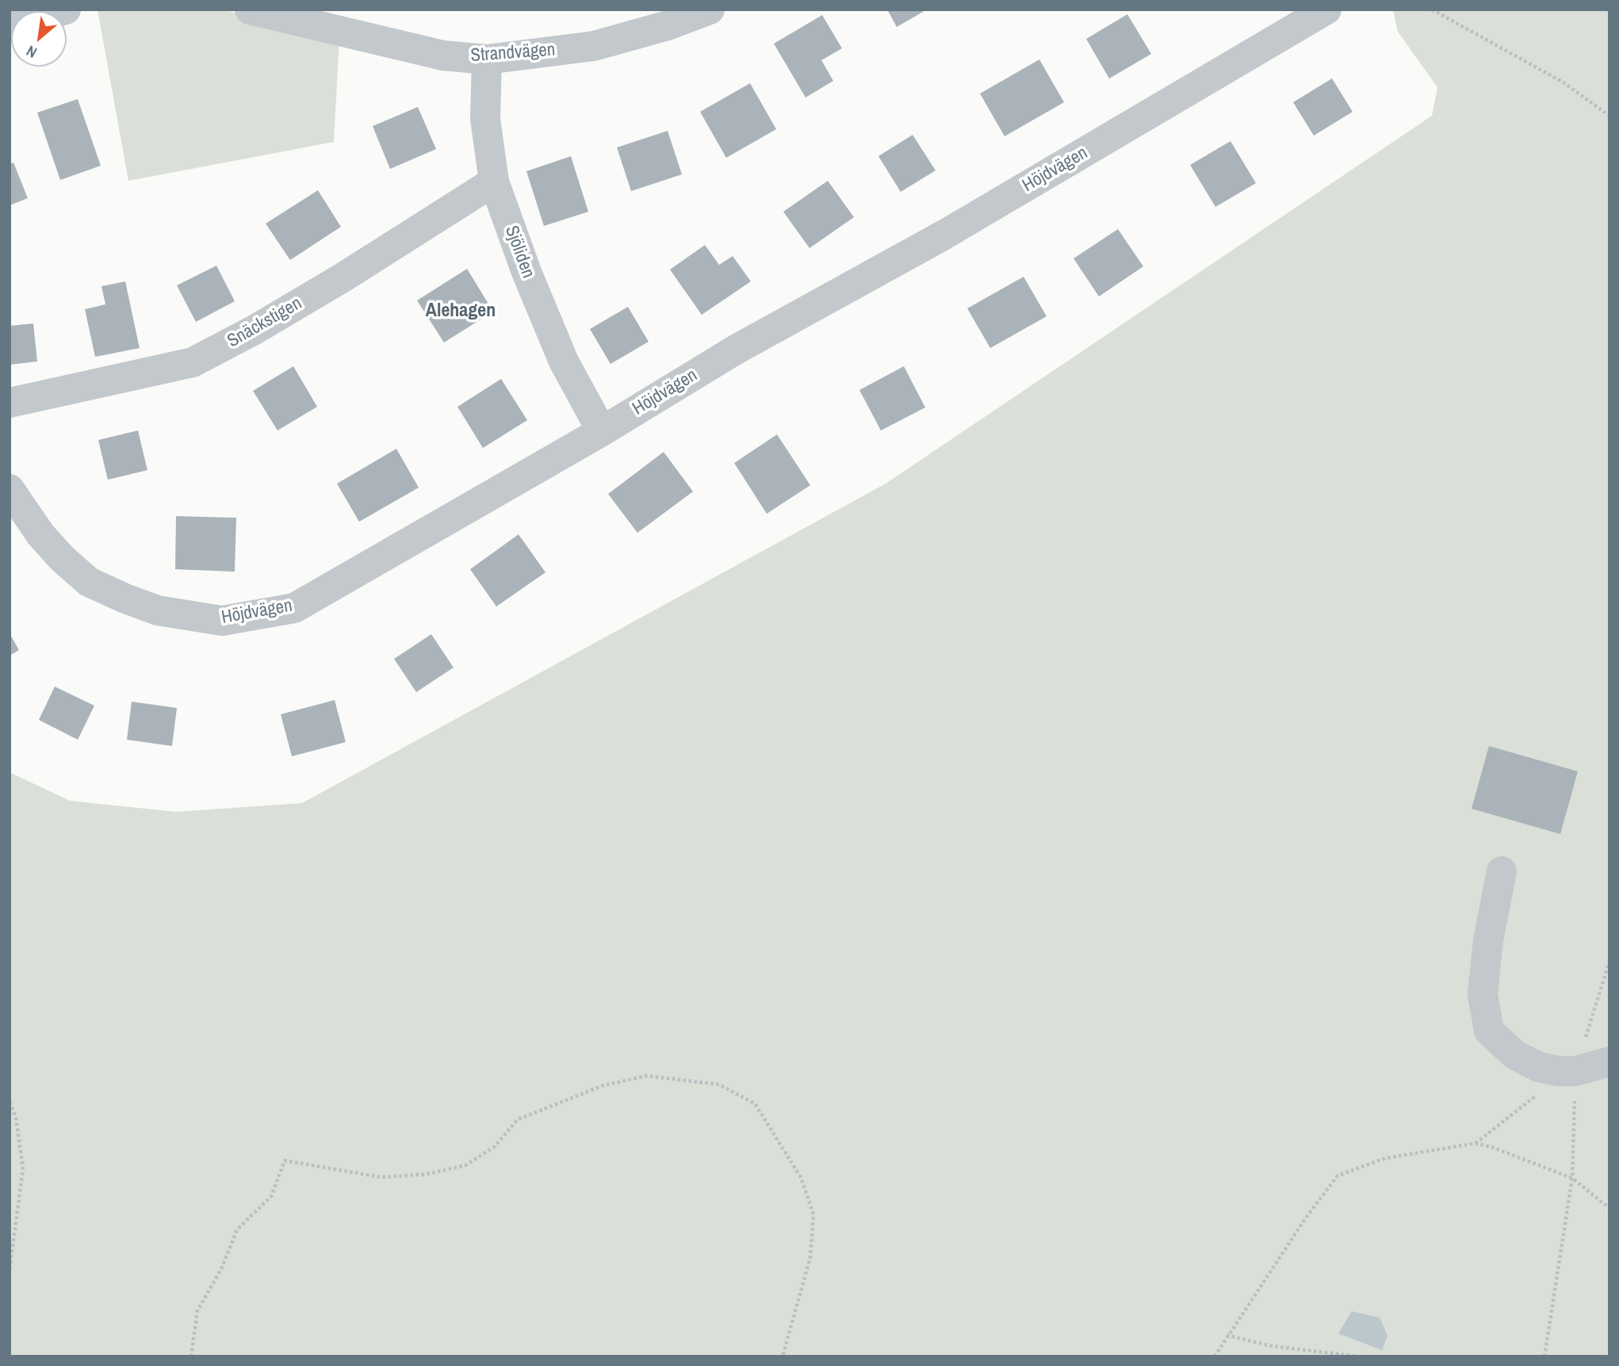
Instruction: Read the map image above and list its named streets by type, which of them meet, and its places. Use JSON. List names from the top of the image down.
{
  "streets": {
    "street": [
      "Strandvägen",
      "Höjdvägen",
      "Sjöliden",
      "Snäckstigen"
    ]
  },
  "crossings": [
    ["Strandvägen", "Sjöliden"],
    ["Höjdvägen", "Sjöliden"],
    ["Sjöliden", "Snäckstigen"]
  ],
  "districts": ["Alehagen"],
  "north": "bottom left"
}
